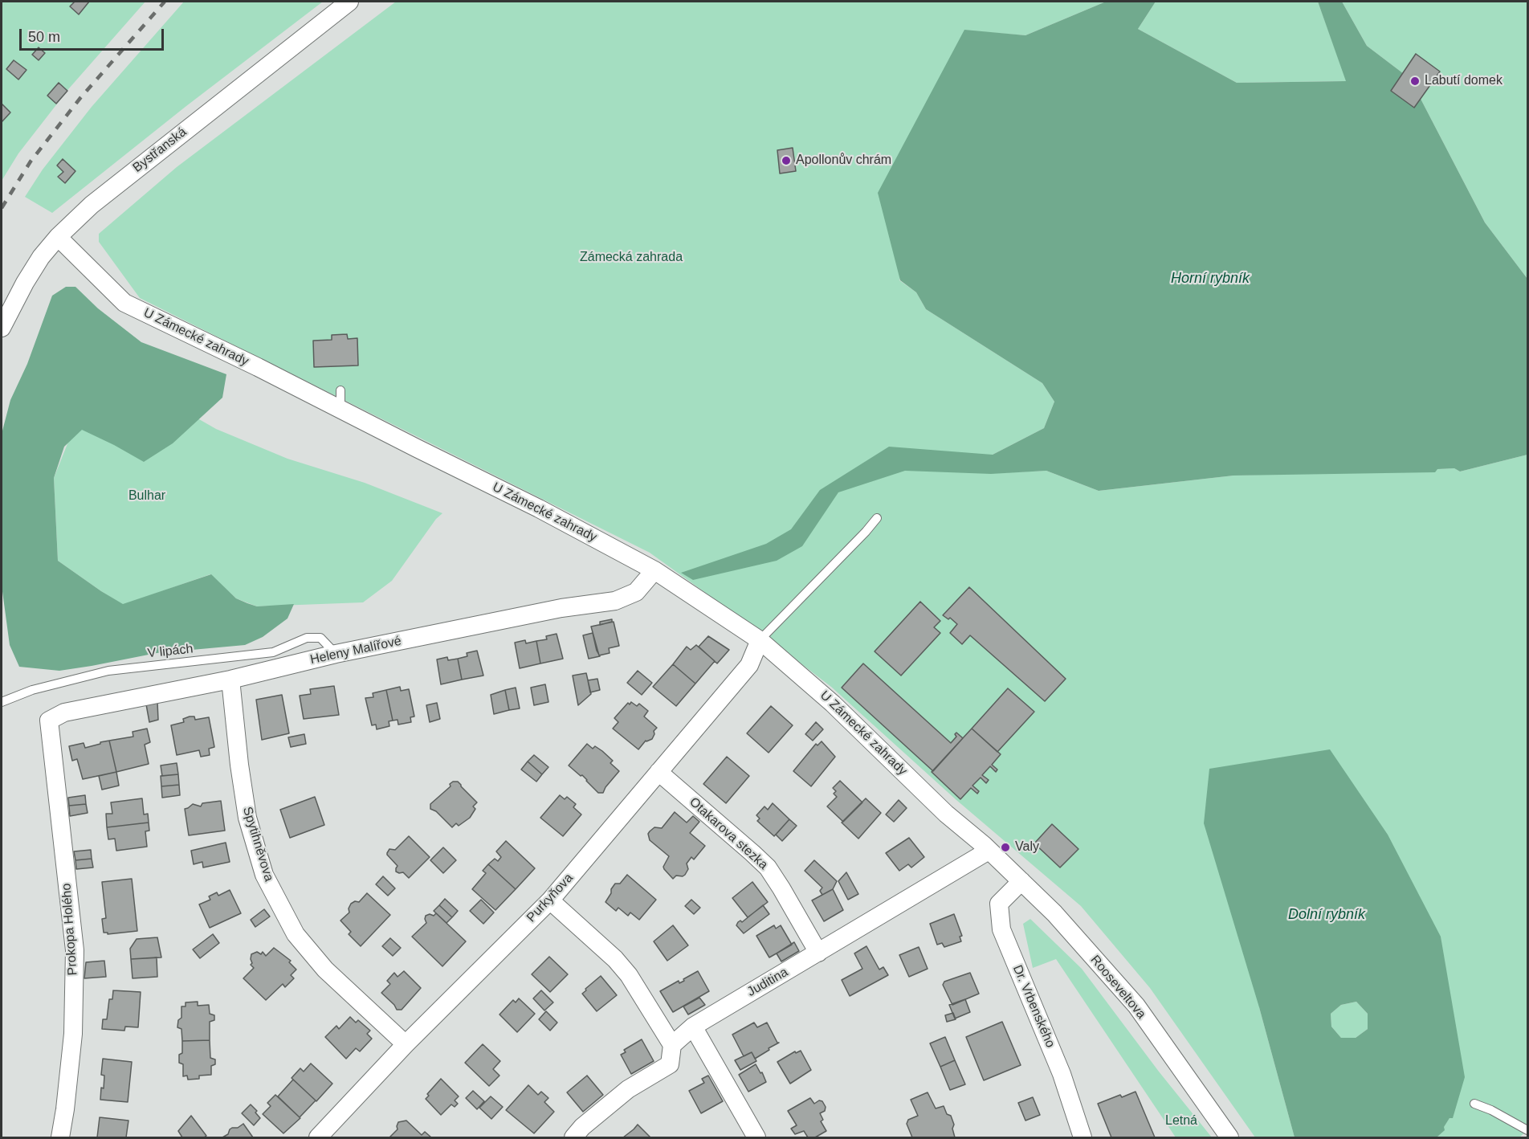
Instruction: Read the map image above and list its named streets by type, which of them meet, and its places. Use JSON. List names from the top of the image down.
{
  "streets": {
    "street": [
      "Bystřanská",
      "U Zámecké zahrady",
      "Heleny Malířové",
      "Otakarova stezka",
      "Spytihněvova",
      "Purkyňova",
      "Prokopa Holého",
      "Juditina",
      "Rooseveltova",
      "Dr. Vrbenského"
    ],
    "lane": ["V lipách"]
  },
  "crossings": [
    ["Bystřanská", "U Zámecké zahrady"],
    ["U Zámecké zahrady", "Heleny Malířové"],
    ["U Zámecké zahrady", "Purkyňova"],
    ["U Zámecké zahrady", "Juditina"],
    ["U Zámecké zahrady", "Rooseveltova"],
    ["Heleny Malířové", "V lipách"],
    ["Heleny Malířové", "Spytihněvova"],
    ["Heleny Malířové", "Prokopa Holého"],
    ["Otakarova stezka", "Purkyňova"],
    ["Otakarova stezka", "Juditina"],
    ["Spytihněvova", "Purkyňova"],
    ["Juditina", "Rooseveltova"],
    ["Rooseveltova", "Dr. Vrbenského"]
  ],
  "water": ["Horní rybník", "Dolní rybník"],
  "parks": ["Zámecká zahrada", "Bulhar", "Letná"],
  "places": ["Labutí domek", "Apollonův chrám", "Valy"],
  "scale_bar": "50 m"
}
